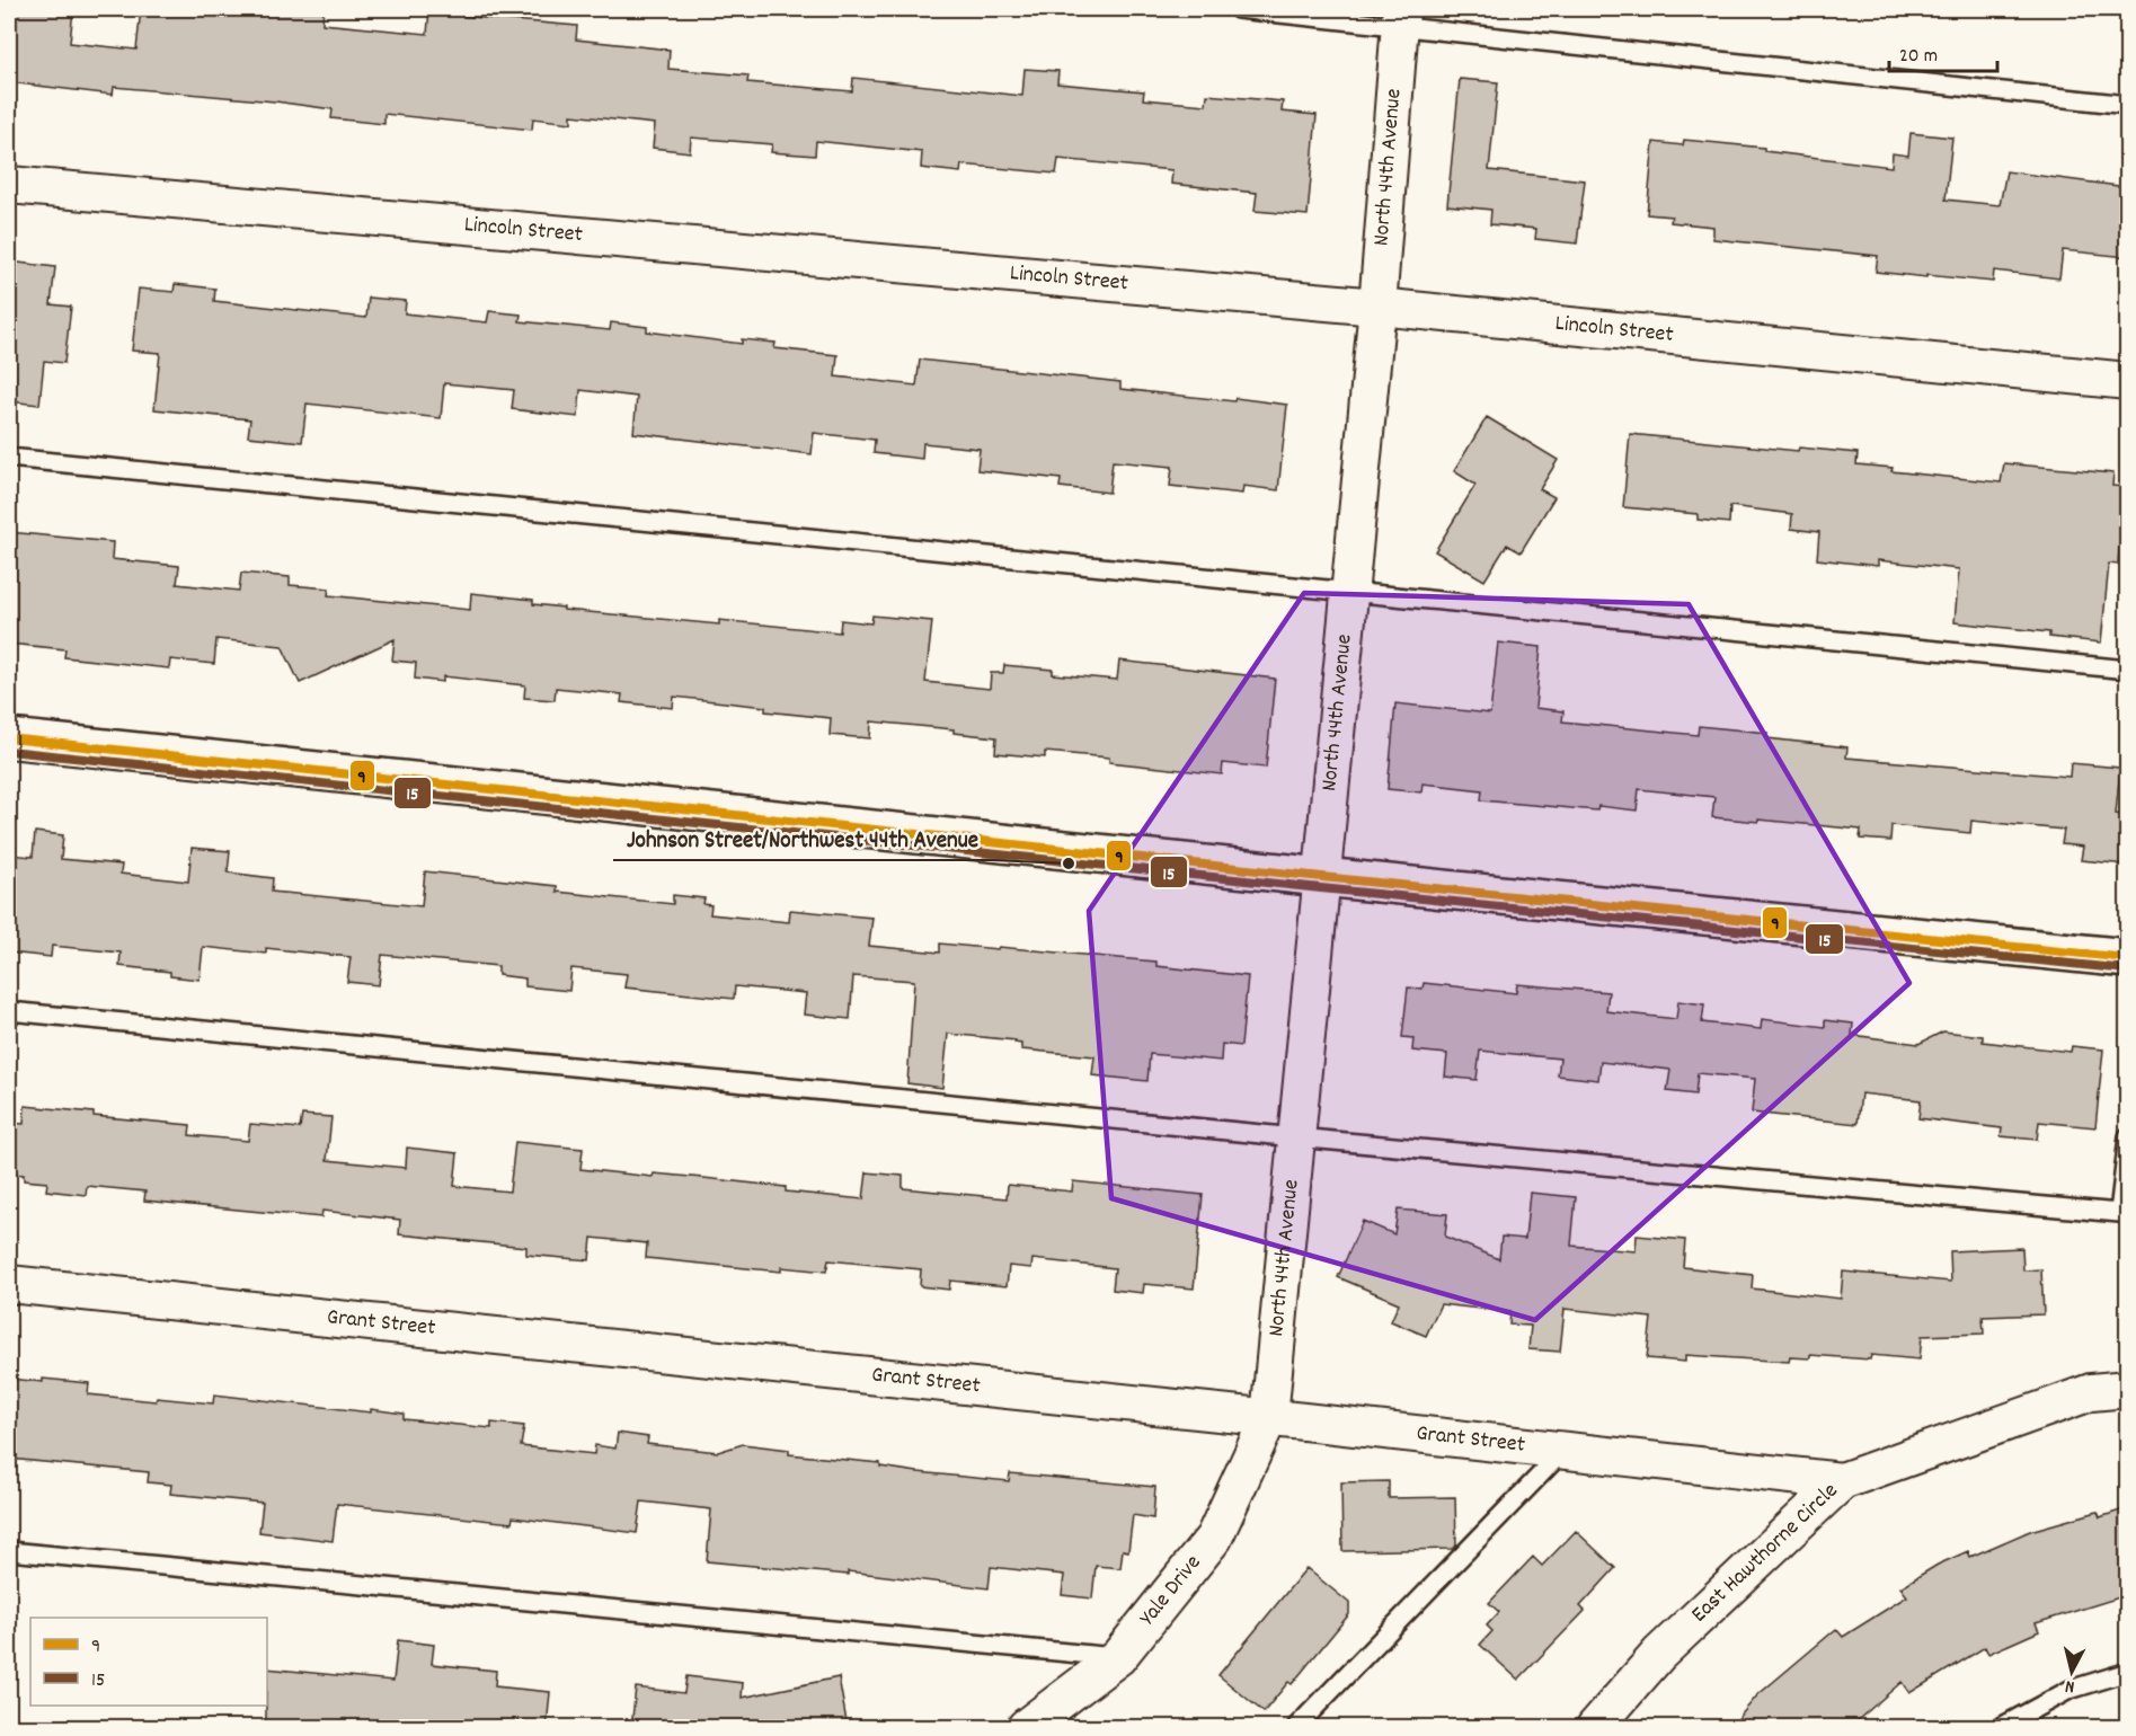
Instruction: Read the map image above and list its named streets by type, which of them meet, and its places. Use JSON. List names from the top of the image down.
{
  "streets": {
    "street": [
      "North 44th Avenue",
      "Lincoln Street",
      "Grant Street",
      "East Hawthorne Circle",
      "Yale Drive"
    ]
  },
  "crossings": [
    ["North 44th Avenue", "Lincoln Street"],
    ["North 44th Avenue", "Grant Street"],
    ["North 44th Avenue", "Yale Drive"],
    ["Grant Street", "East Hawthorne Circle"],
    ["Grant Street", "Yale Drive"]
  ],
  "places": ["Johnson Street/Northwest 44th Avenue"],
  "lines": ["transit line 9", "transit line 15"],
  "legend": ["9", "15"],
  "scale_bar": "20 m",
  "north": "bottom"
}
